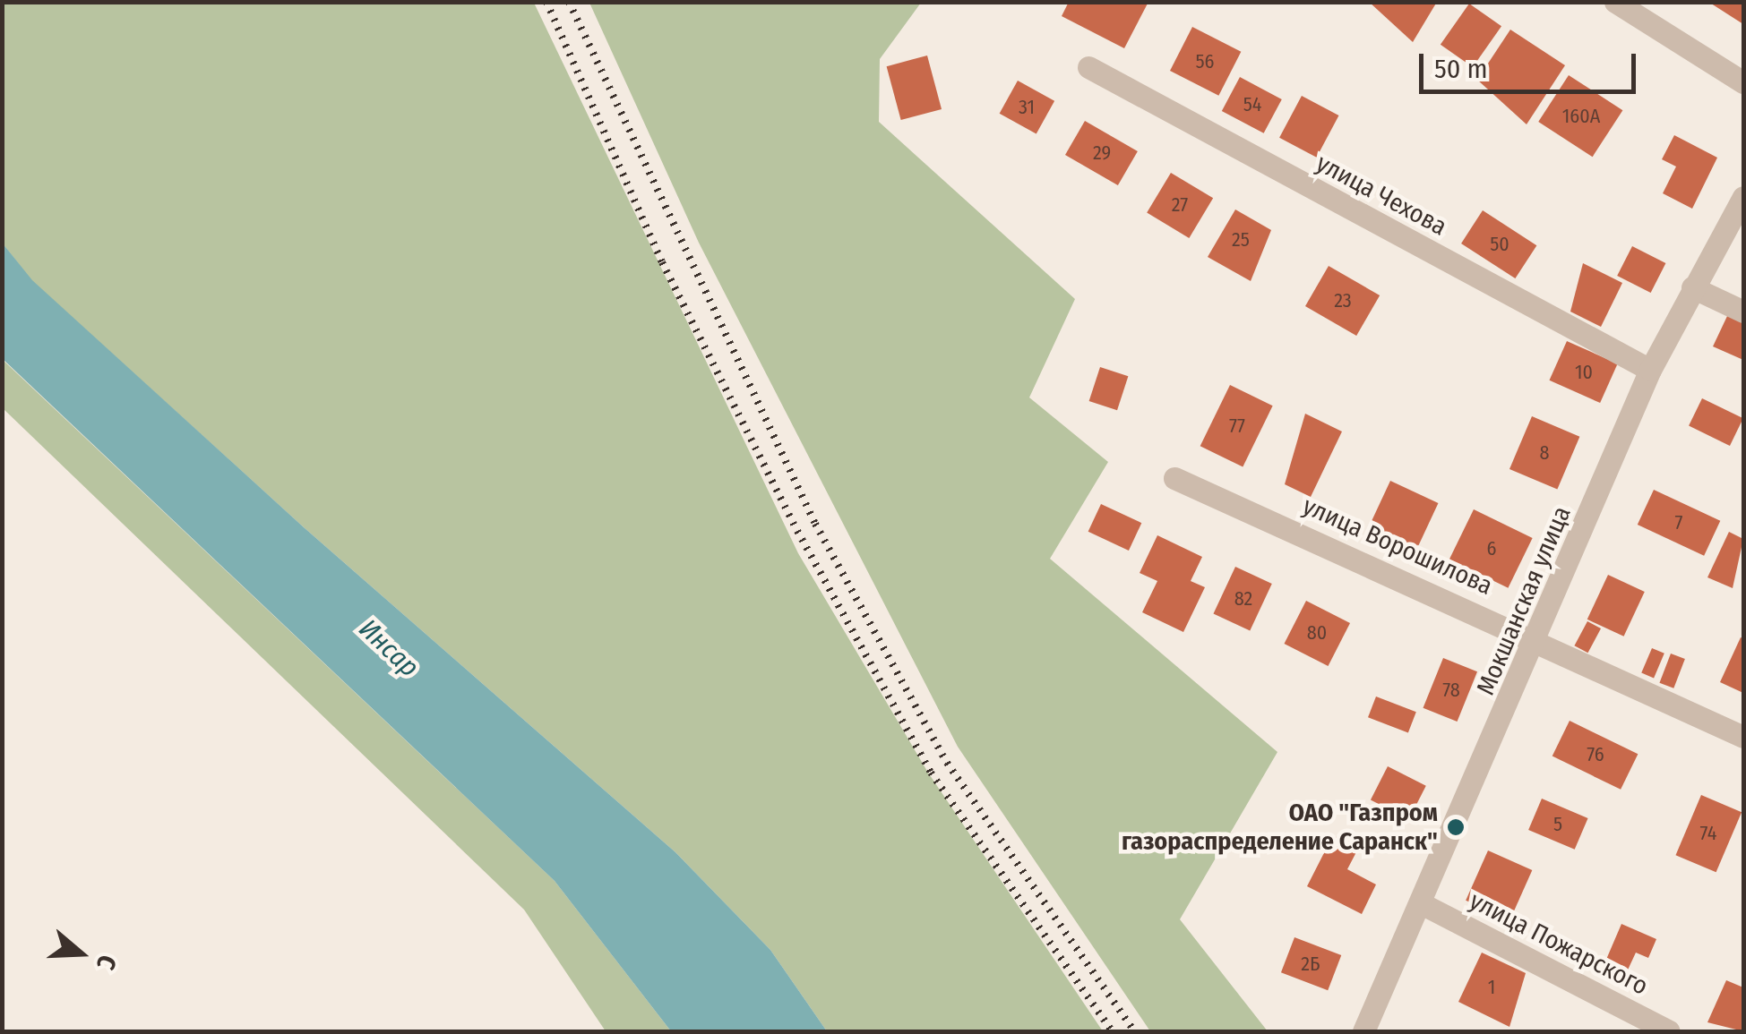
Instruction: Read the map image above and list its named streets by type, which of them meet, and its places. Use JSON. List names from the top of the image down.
{
  "streets": {
    "street": [
      "улица Чехова",
      "улица Ворошилова",
      "Мокшанская улица",
      "улица Пожарского"
    ]
  },
  "crossings": [
    ["улица Чехова", "Мокшанская улица"],
    ["улица Ворошилова", "Мокшанская улица"],
    ["Мокшанская улица", "улица Пожарского"]
  ],
  "water": ["Инсар"],
  "places": ["ОАО \"Газпром газораспределение Саранск\""],
  "house_numbers": [
    "56",
    "54",
    "31",
    "160А",
    "29",
    "27",
    "25",
    "50",
    "23",
    "10",
    "77",
    "8",
    "7",
    "6",
    "82",
    "80",
    "78",
    "76",
    "5",
    "74",
    "2Б",
    "1"
  ],
  "scale_bar": "50 m",
  "north": "right"
}
